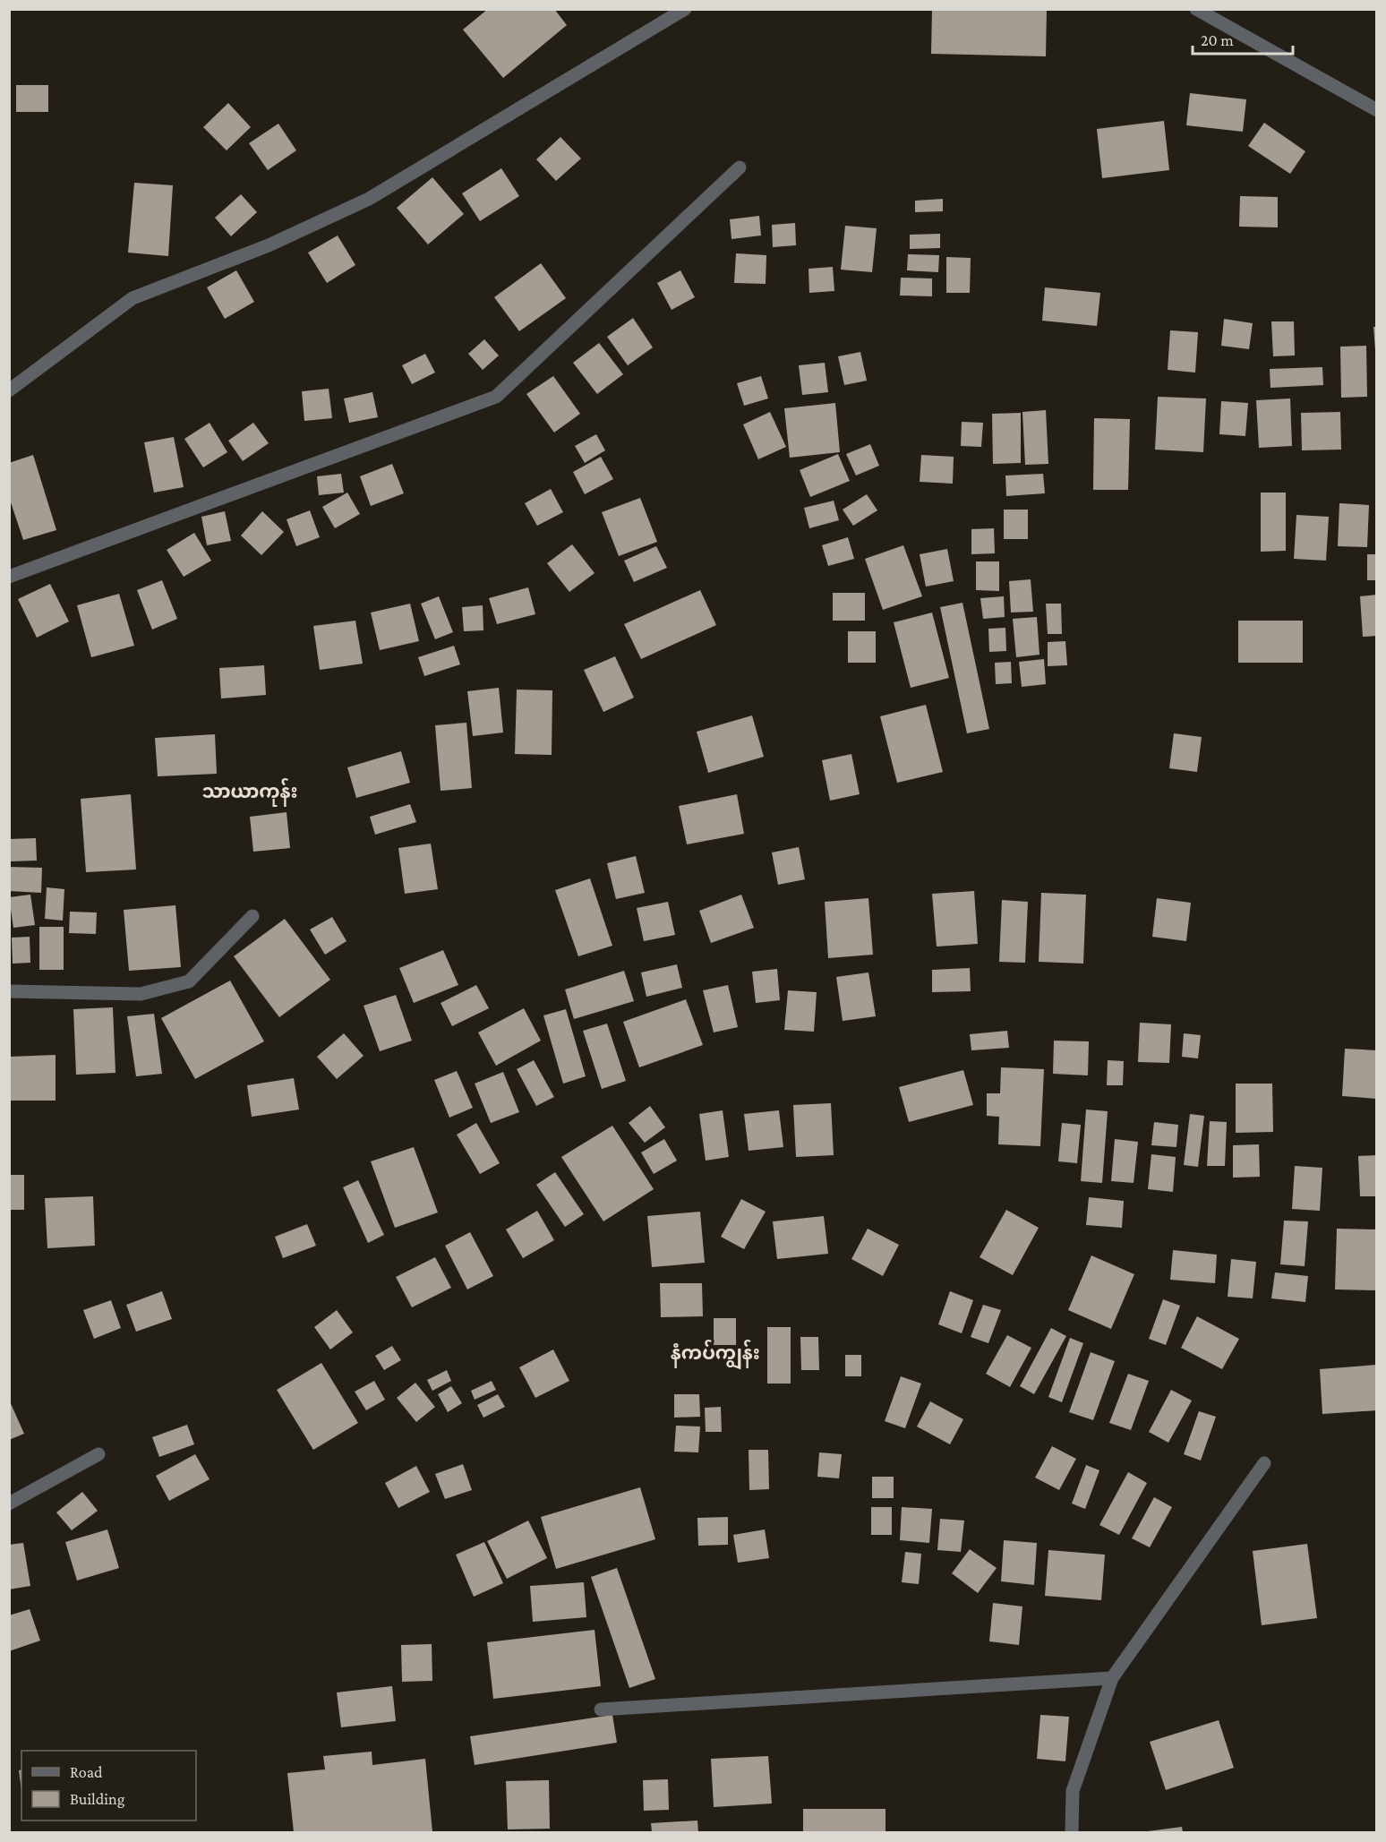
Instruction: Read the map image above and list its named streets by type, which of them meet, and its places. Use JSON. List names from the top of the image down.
{
  "districts": ["သာယာကုန်း", "နံကပ်ကျွန်း"],
  "legend": ["Road", "Building"],
  "scale_bar": "20 m"
}
